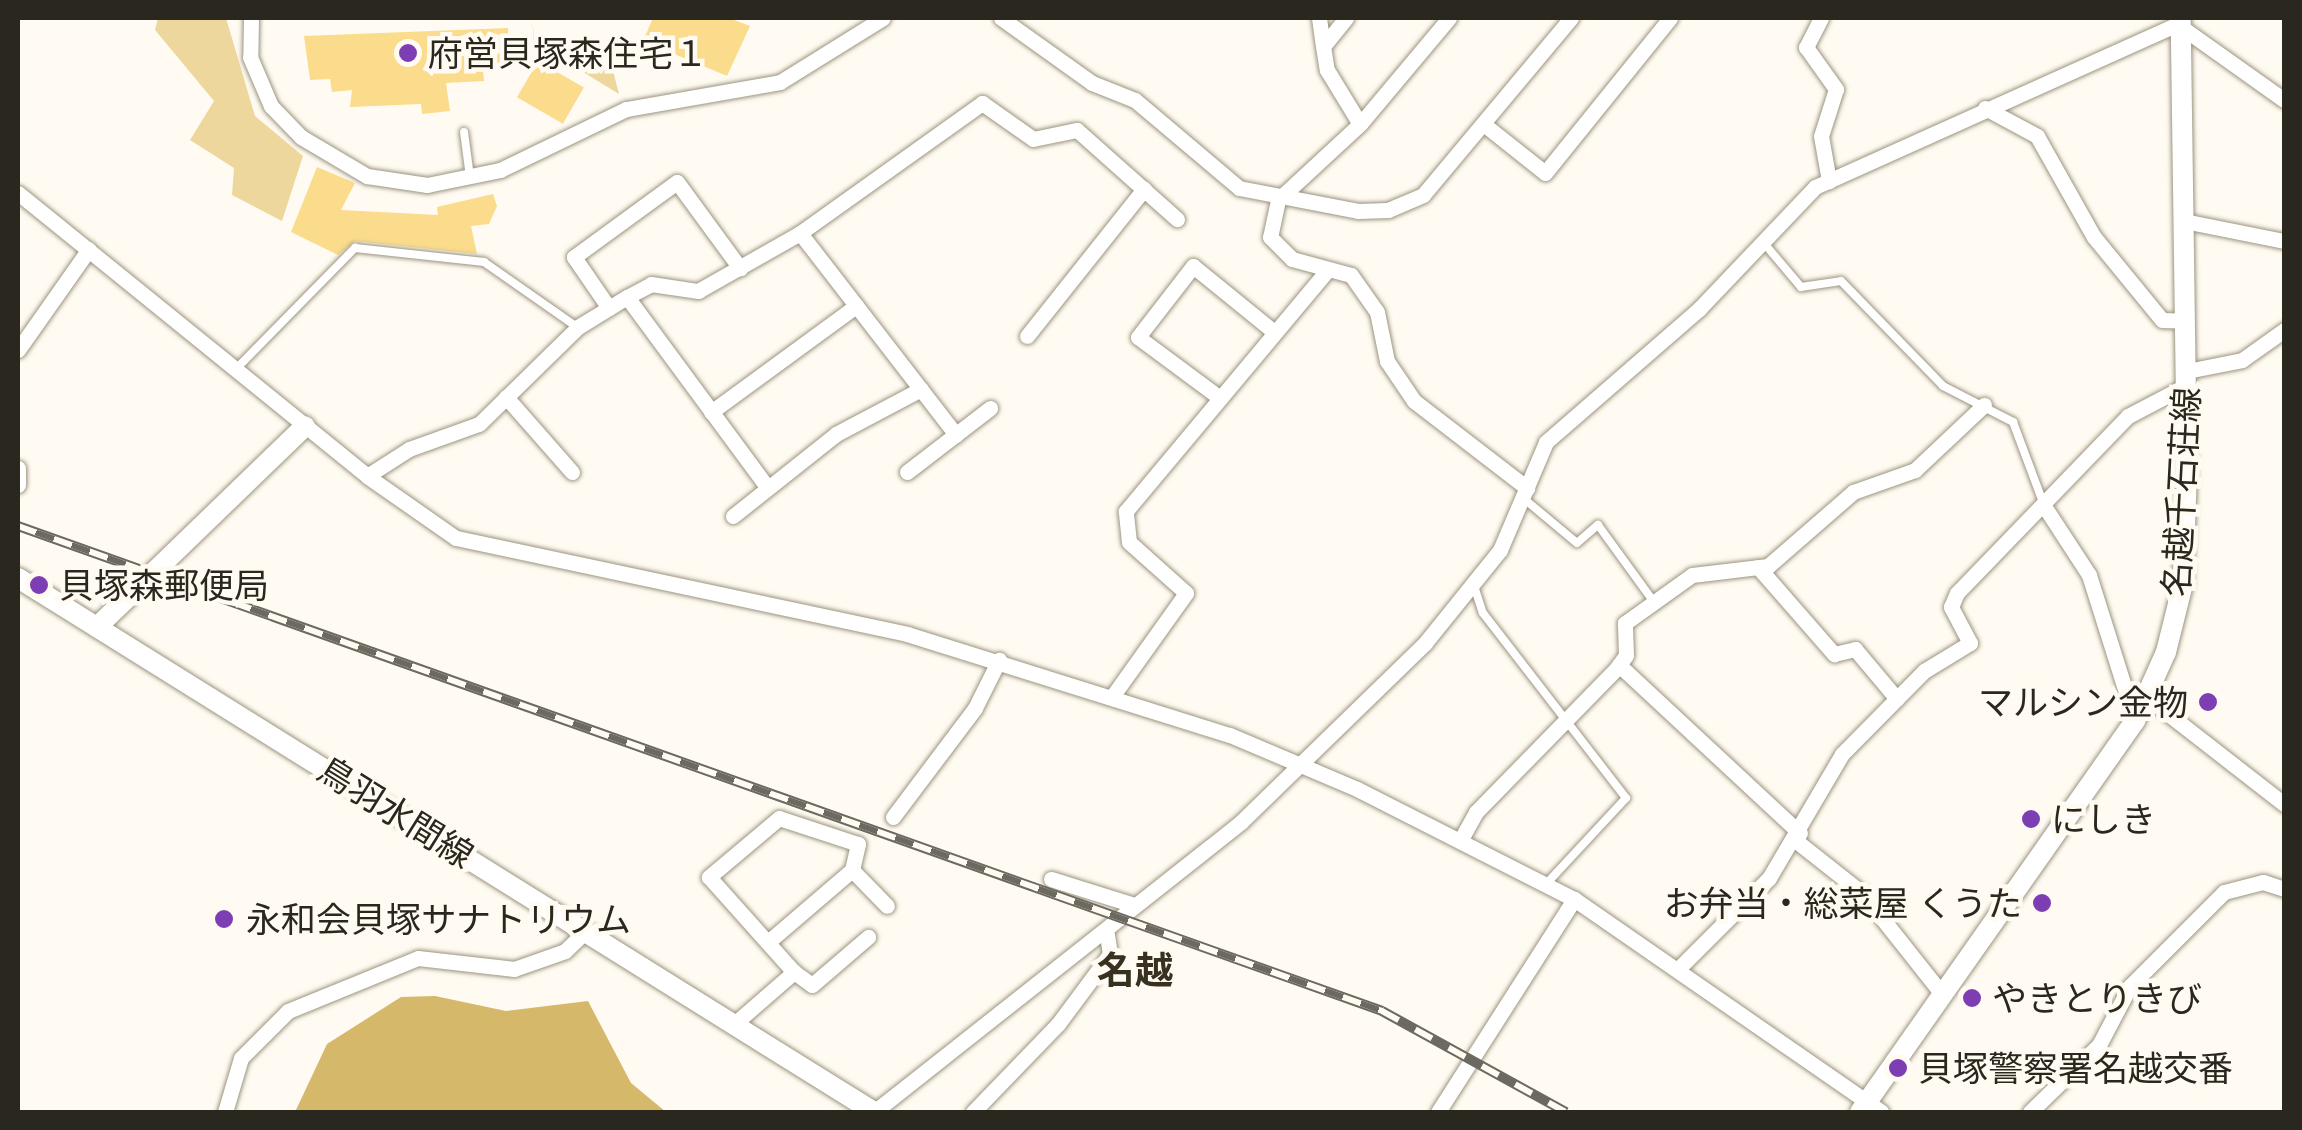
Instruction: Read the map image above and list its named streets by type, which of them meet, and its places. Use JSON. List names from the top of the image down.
{
  "streets": {
    "street": ["名越千石荘線", "鳥羽水間線"]
  },
  "districts": ["名越"],
  "places": [
    "府営貝塚森住宅１",
    "貝塚森郵便局",
    "マルシン金物",
    "にしき",
    "お弁当・総菜屋 くうた",
    "永和会貝塚サナトリウム",
    "やきとりきび",
    "貝塚警察署名越交番"
  ]
}
